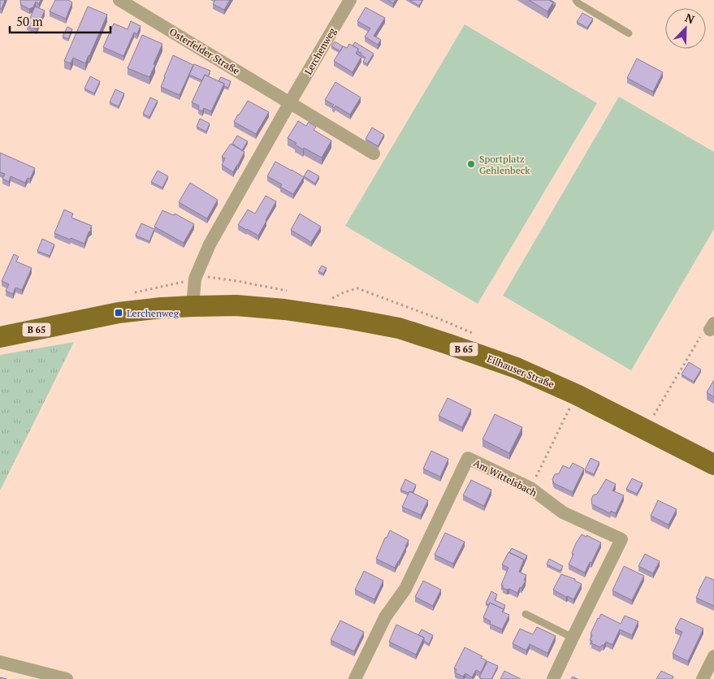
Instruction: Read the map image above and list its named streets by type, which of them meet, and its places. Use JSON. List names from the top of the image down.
{
  "streets": {
    "main road": ["B 65", "Eilhauser Straße"],
    "street": ["Osterfelder Straße", "Lerchenweg", "Am Wittelsbach"]
  },
  "crossings": [
    ["Osterfelder Straße", "Lerchenweg"],
    ["Lerchenweg", "B 65"],
    ["Lerchenweg", "Eilhauser Straße"],
    ["B 65", "Eilhauser Straße"]
  ],
  "places": {
    "other": ["Sportplatz Gehlenbeck"],
    "transit": ["Lerchenweg"]
  },
  "scale_bar": "50 m",
  "north": "top right"
}
